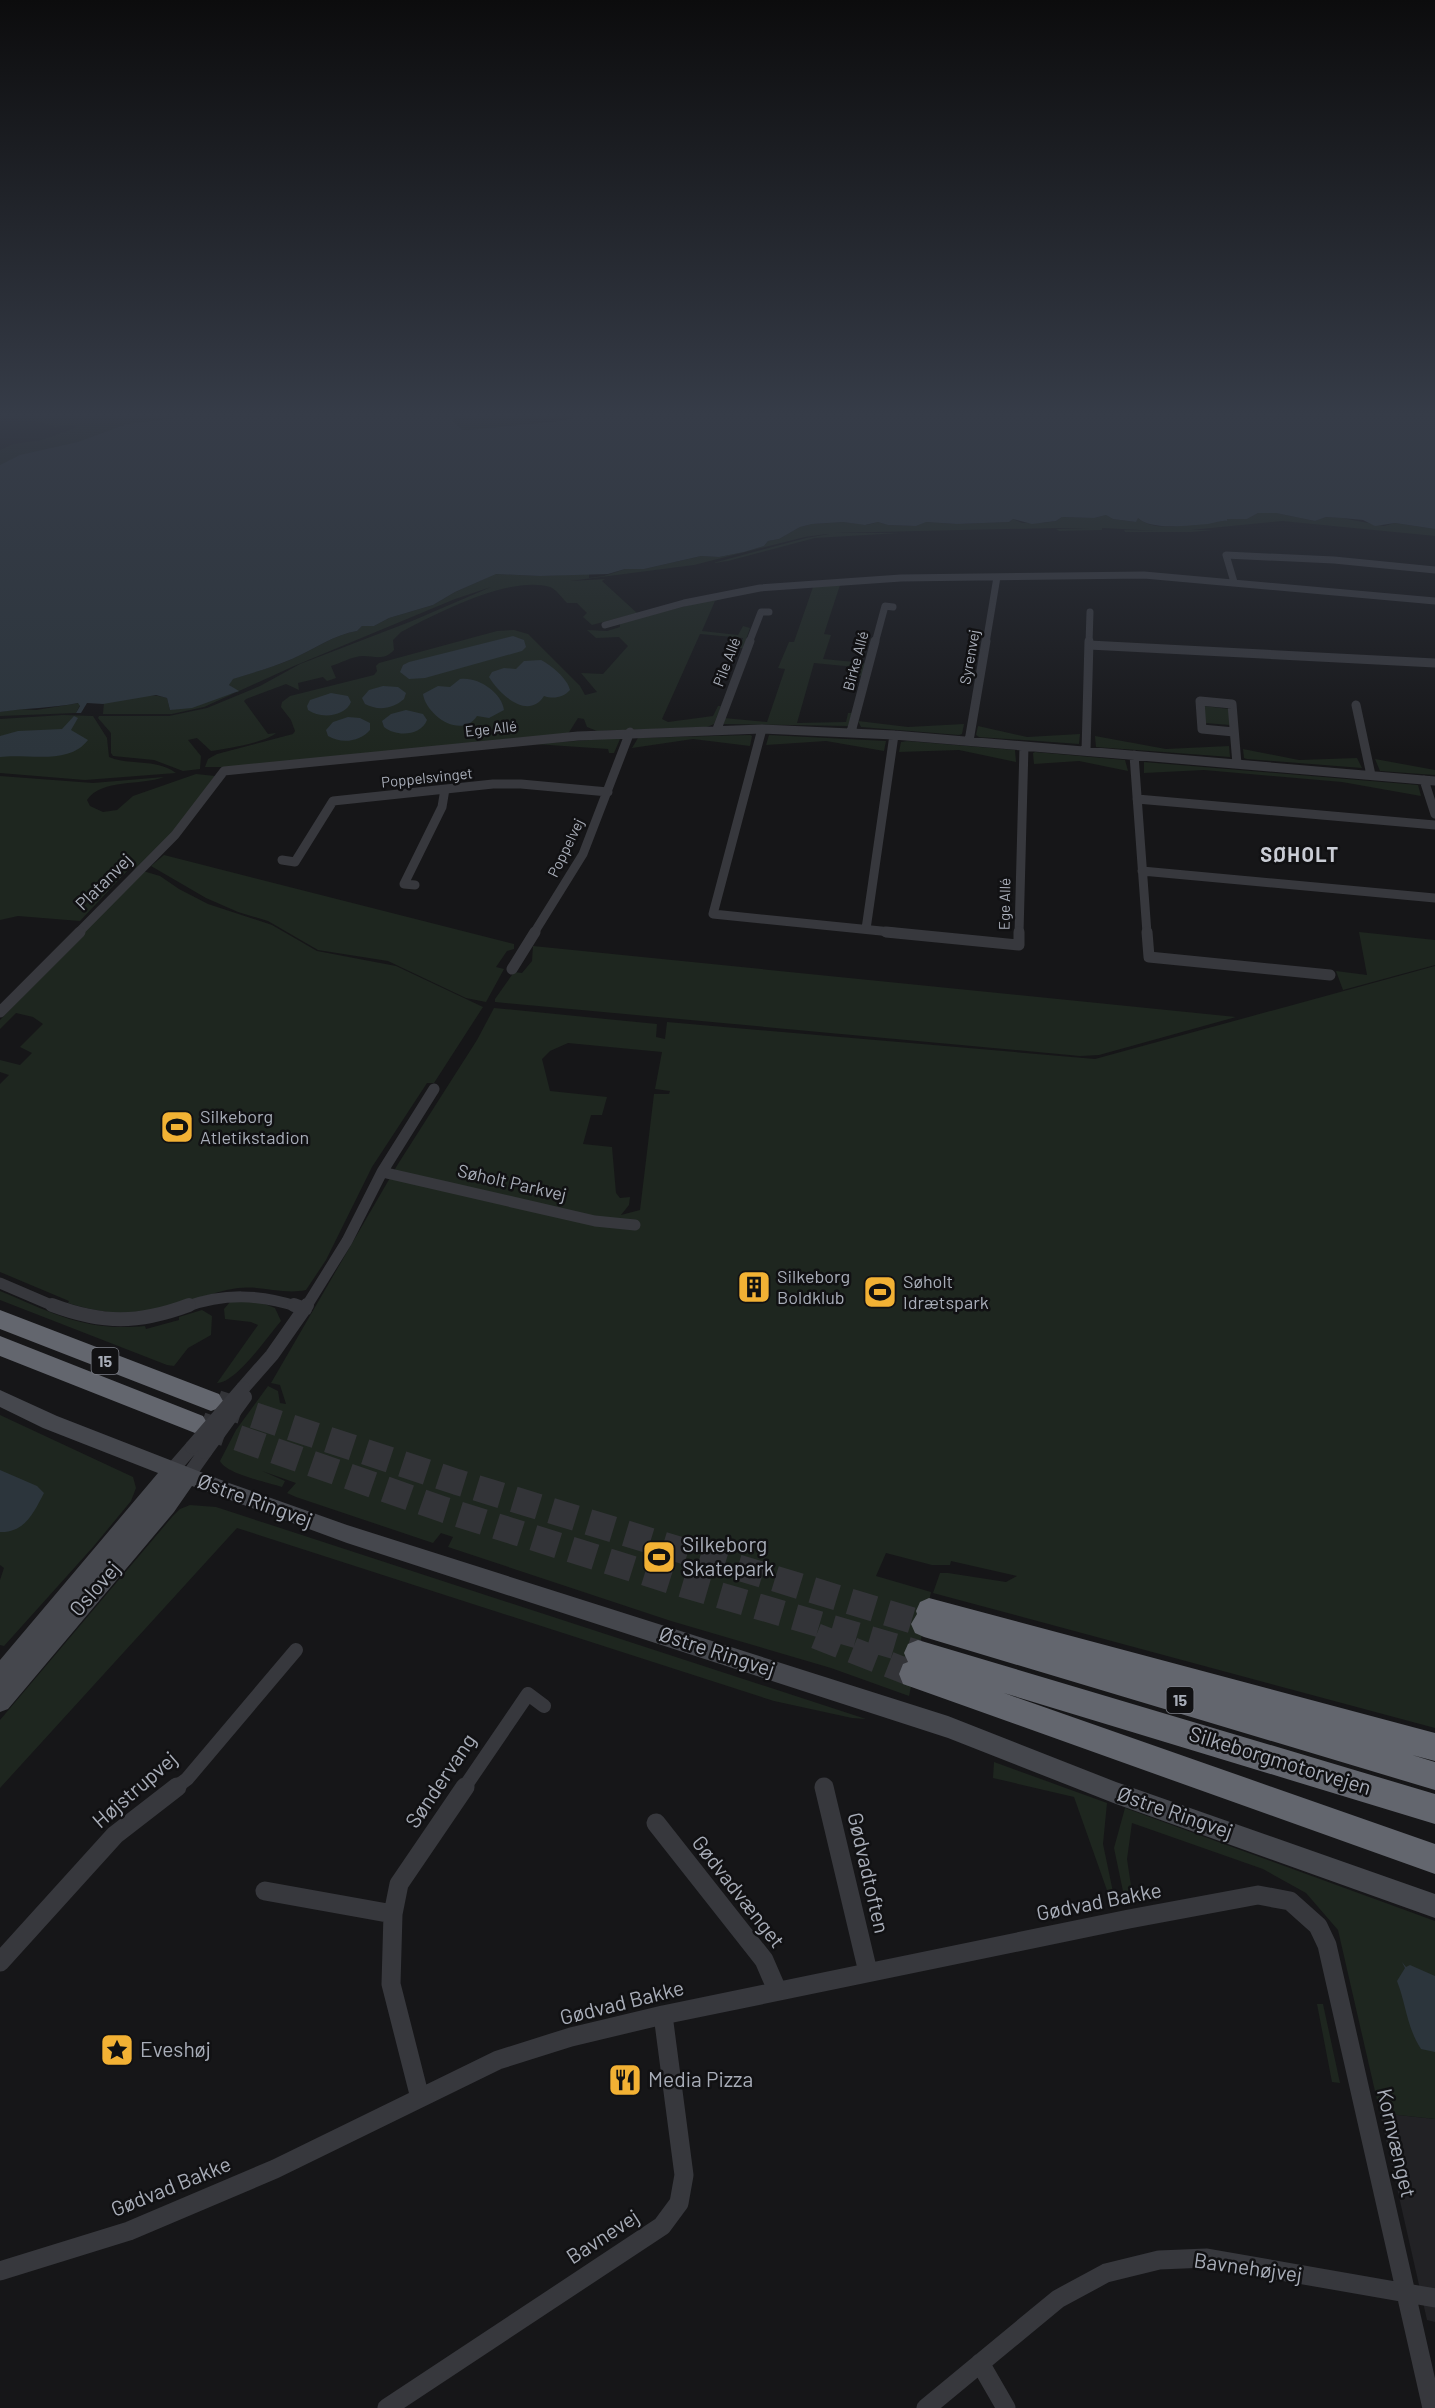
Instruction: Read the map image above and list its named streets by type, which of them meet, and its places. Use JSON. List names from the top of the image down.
{
  "streets": {
    "highway": ["15", "Silkeborgmotorvejen"],
    "main road": ["Østre Ringvej", "Oslovej"],
    "street": [
      "Syrenvej",
      "Birke Allé",
      "Pile Allé",
      "Ege Allé",
      "Poppelsvinget",
      "Poppelvej",
      "Platanvej",
      "Søholt Parkvej",
      "Søndervang",
      "Højstrupvej",
      "Gødvadtoften",
      "Gødvadvænget",
      "Gødvad Bakke",
      "Kornvænget",
      "Bavnevej",
      "Bavnehøjvej"
    ]
  },
  "crossings": [
    ["Syrenvej", "Ege Allé"],
    ["Birke Allé", "Ege Allé"],
    ["Pile Allé", "Ege Allé"],
    ["Ege Allé", "Poppelvej"],
    ["Ege Allé", "Platanvej"],
    ["Poppelsvinget", "Poppelvej"],
    ["Østre Ringvej", "Oslovej"],
    ["Søndervang", "Gødvad Bakke"],
    ["Gødvadtoften", "Gødvad Bakke"],
    ["Gødvadvænget", "Gødvad Bakke"],
    ["Gødvad Bakke", "Kornvænget"],
    ["Gødvad Bakke", "Bavnevej"],
    ["Kornvænget", "Bavnehøjvej"]
  ],
  "districts": ["SØHOLT"],
  "places": {
    "sports": ["Silkeborg Atletikstadion", "Søholt Idrætspark", "Silkeborg Skatepark"],
    "building": ["Silkeborg Boldklub"],
    "place": ["Eveshøj"],
    "restaurant": ["Media Pizza"]
  }
}
